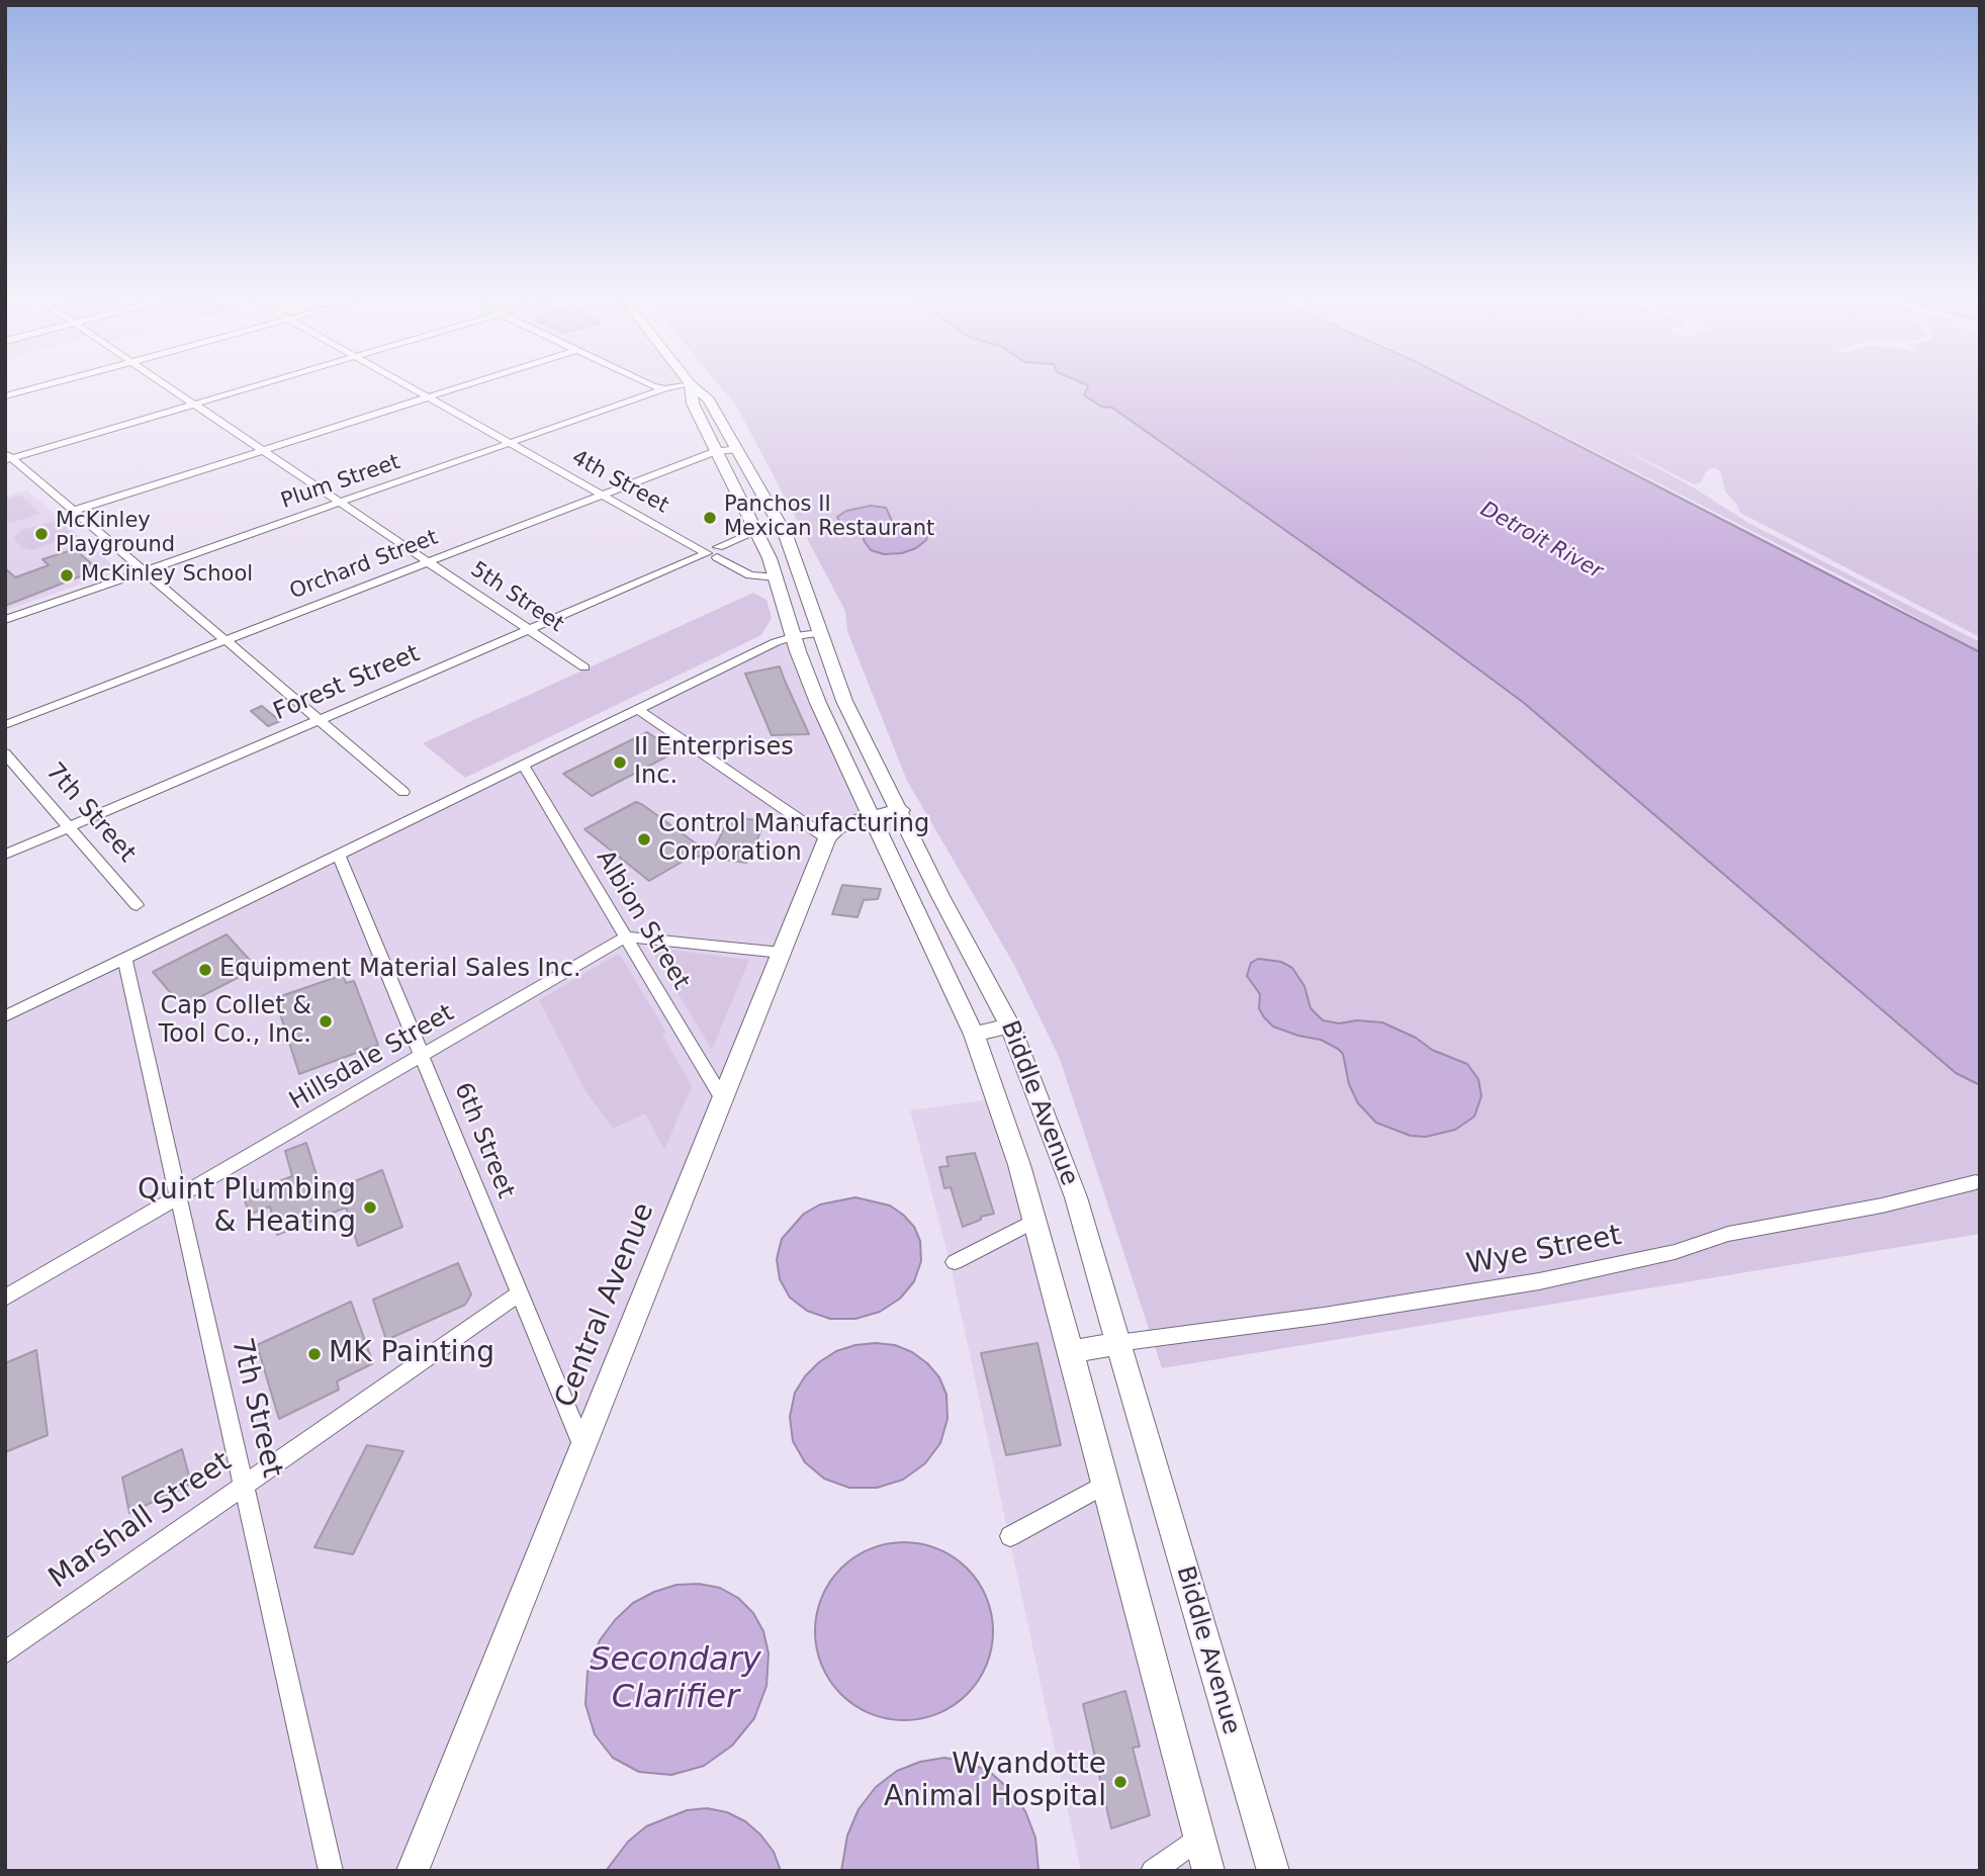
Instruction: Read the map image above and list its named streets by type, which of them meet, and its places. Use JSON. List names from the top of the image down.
{
  "streets": {
    "main road": ["Biddle Avenue", "Central Avenue"],
    "street": [
      "Plum Street",
      "4th Street",
      "Orchard Street",
      "5th Street",
      "Forest Street",
      "7th Street",
      "Albion Street",
      "Hillsdale Street",
      "6th Street",
      "Wye Street",
      "Marshall Street"
    ]
  },
  "crossings": [
    ["Plum Street", "4th Street"],
    ["Plum Street", "5th Street"],
    ["4th Street", "Orchard Street"],
    ["4th Street", "Forest Street"],
    ["4th Street", "Biddle Avenue"],
    ["Orchard Street", "5th Street"],
    ["Orchard Street", "Biddle Avenue"],
    ["5th Street", "Forest Street"],
    ["Forest Street", "7th Street"],
    ["Forest Street", "Biddle Avenue"],
    ["7th Street", "Hillsdale Street"],
    ["7th Street", "Marshall Street"],
    ["Albion Street", "Hillsdale Street"],
    ["Albion Street", "Central Avenue"],
    ["Hillsdale Street", "6th Street"],
    ["Biddle Avenue", "Wye Street"],
    ["6th Street", "Central Avenue"],
    ["6th Street", "Marshall Street"]
  ],
  "water": ["Detroit River", "Secondary Clarifier"],
  "places": [
    "Panchos II Mexican Restaurant",
    "McKinley Playground",
    "McKinley School",
    "II Enterprises Inc.",
    "Control Manufacturing Corporation",
    "Equipment Material Sales Inc.",
    "Cap Collet & Tool Co., Inc.",
    "Quint Plumbing & Heating",
    "MK Painting",
    "Wyandotte Animal Hospital"
  ]
}
